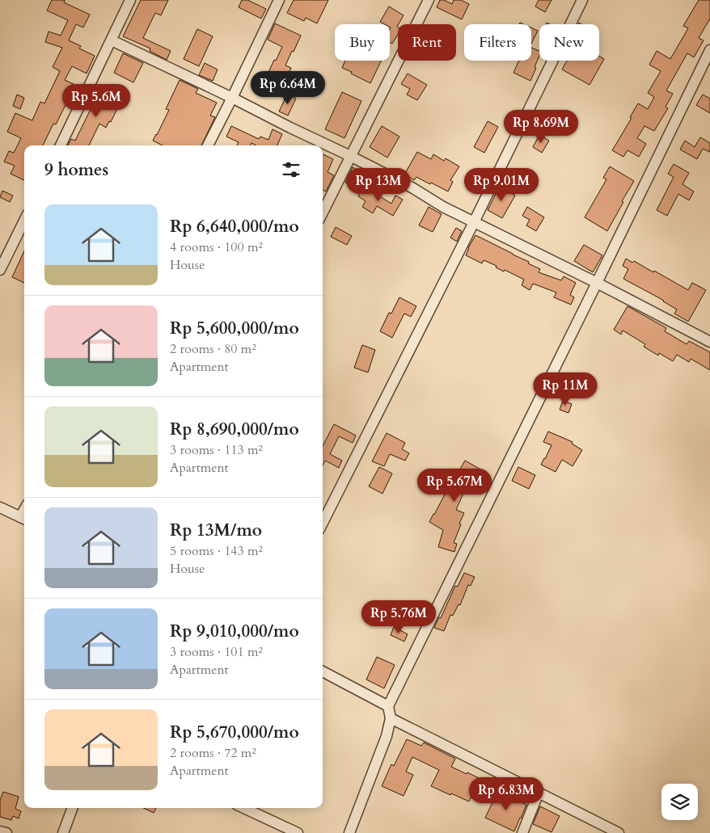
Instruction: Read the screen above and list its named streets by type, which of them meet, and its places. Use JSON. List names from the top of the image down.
{
  "page": {
    "chip": [
      "Buy",
      "Rent",
      "Filters",
      "New"
    ],
    "price": [
      "Rp 6.64M",
      "Rp 5.6M",
      "Rp 8.69M",
      "Rp 13M",
      "Rp 9.01M",
      "Rp 11M",
      "Rp 5.67M",
      "Rp 5.76M",
      "Rp 6.83M"
    ],
    "heading": "9 homes",
    "list": [
      {
        "name": "Rp 6,640,000/mo",
        "note": "4 rooms · 100 m² · House"
      },
      {
        "name": "Rp 5,600,000/mo",
        "note": "2 rooms · 80 m² · Apartment"
      },
      {
        "name": "Rp 8,690,000/mo",
        "note": "3 rooms · 113 m² · Apartment"
      },
      {
        "name": "Rp 13M/mo",
        "note": "5 rooms · 143 m² · House"
      },
      {
        "name": "Rp 9,010,000/mo",
        "note": "3 rooms · 101 m² · Apartment"
      },
      {
        "name": "Rp 5,670,000/mo",
        "note": "2 rooms · 72 m² · Apartment"
      }
    ]
  }
}
